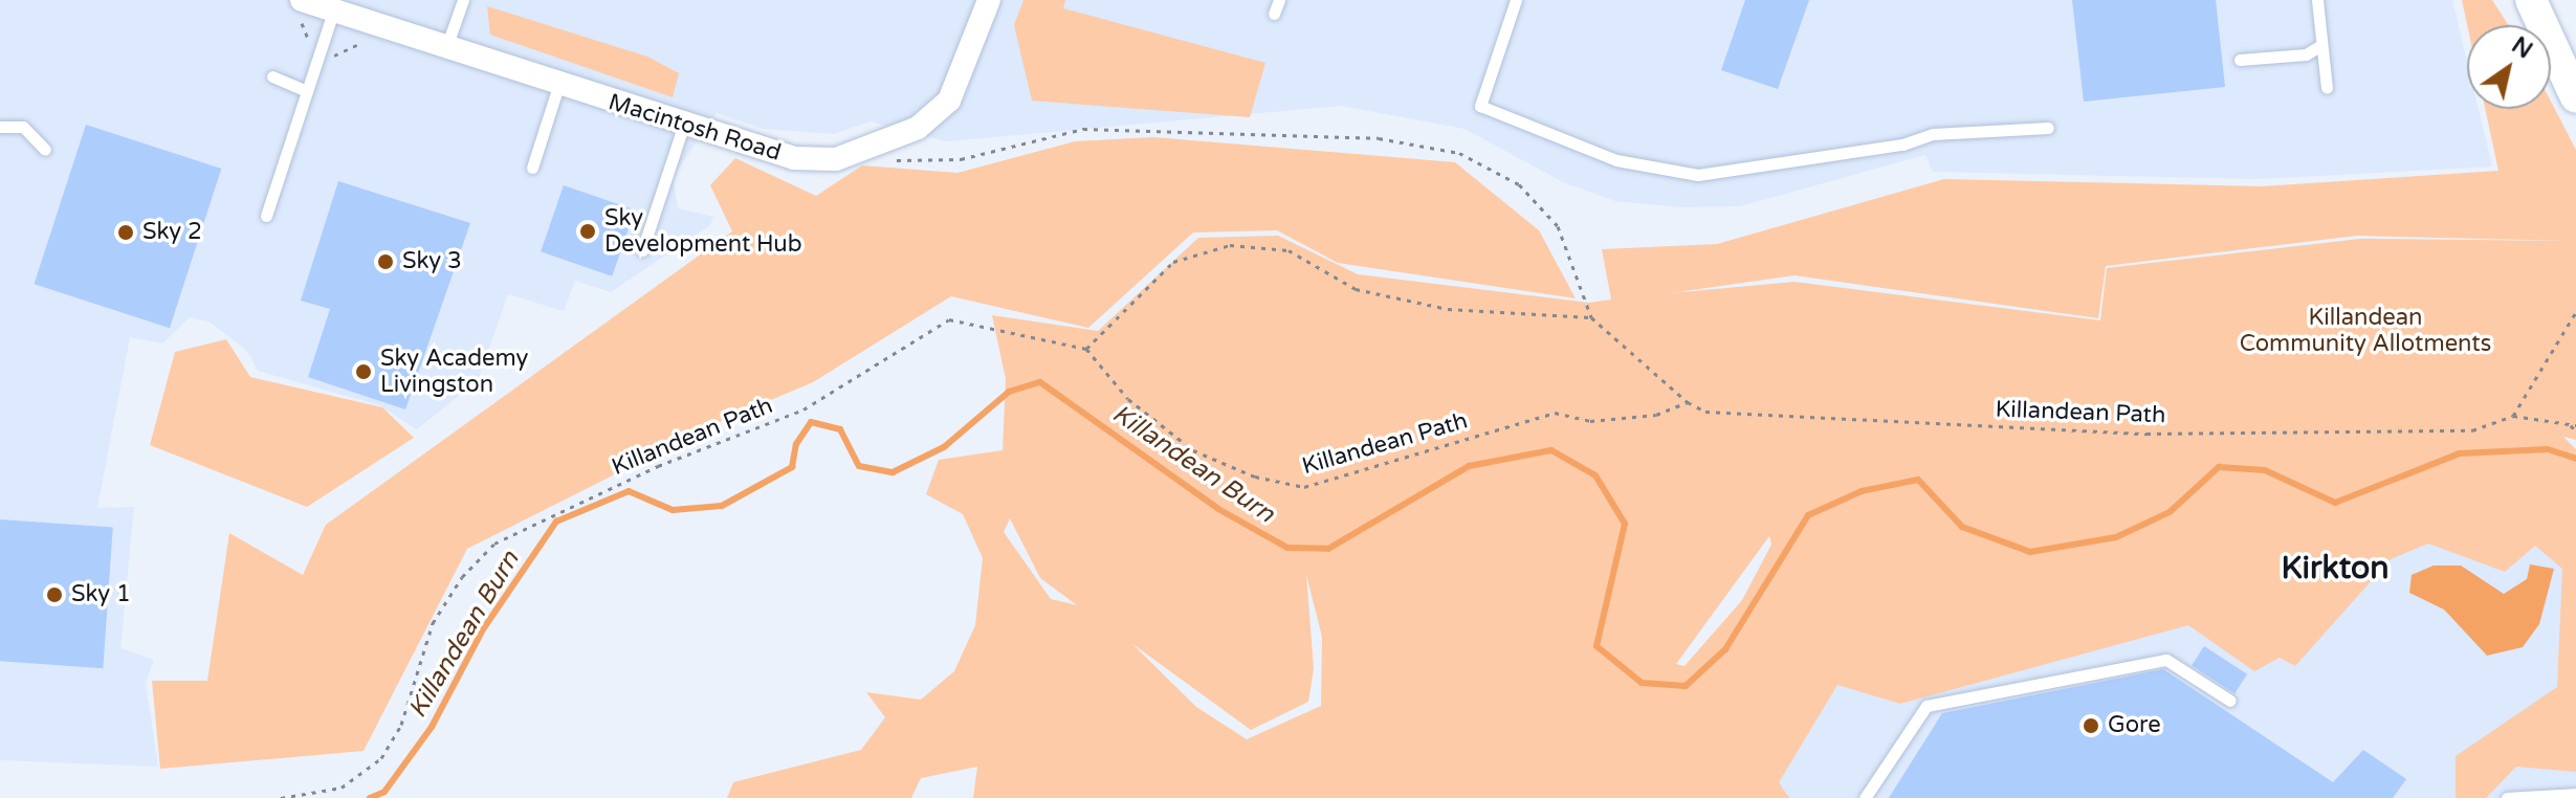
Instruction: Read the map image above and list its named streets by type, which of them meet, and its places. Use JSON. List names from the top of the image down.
{
  "streets": {
    "street": ["Macintosh Road"],
    "path": ["Killandean Path"]
  },
  "districts": ["Kirkton"],
  "water": ["Killandean Burn"],
  "parks": ["Killandean Community Allotments"],
  "places": [
    "Sky Development Hub",
    "Sky 2",
    "Sky 3",
    "Sky Academy Livingston",
    "Sky 1",
    "Gore"
  ],
  "north": "top right"
}
